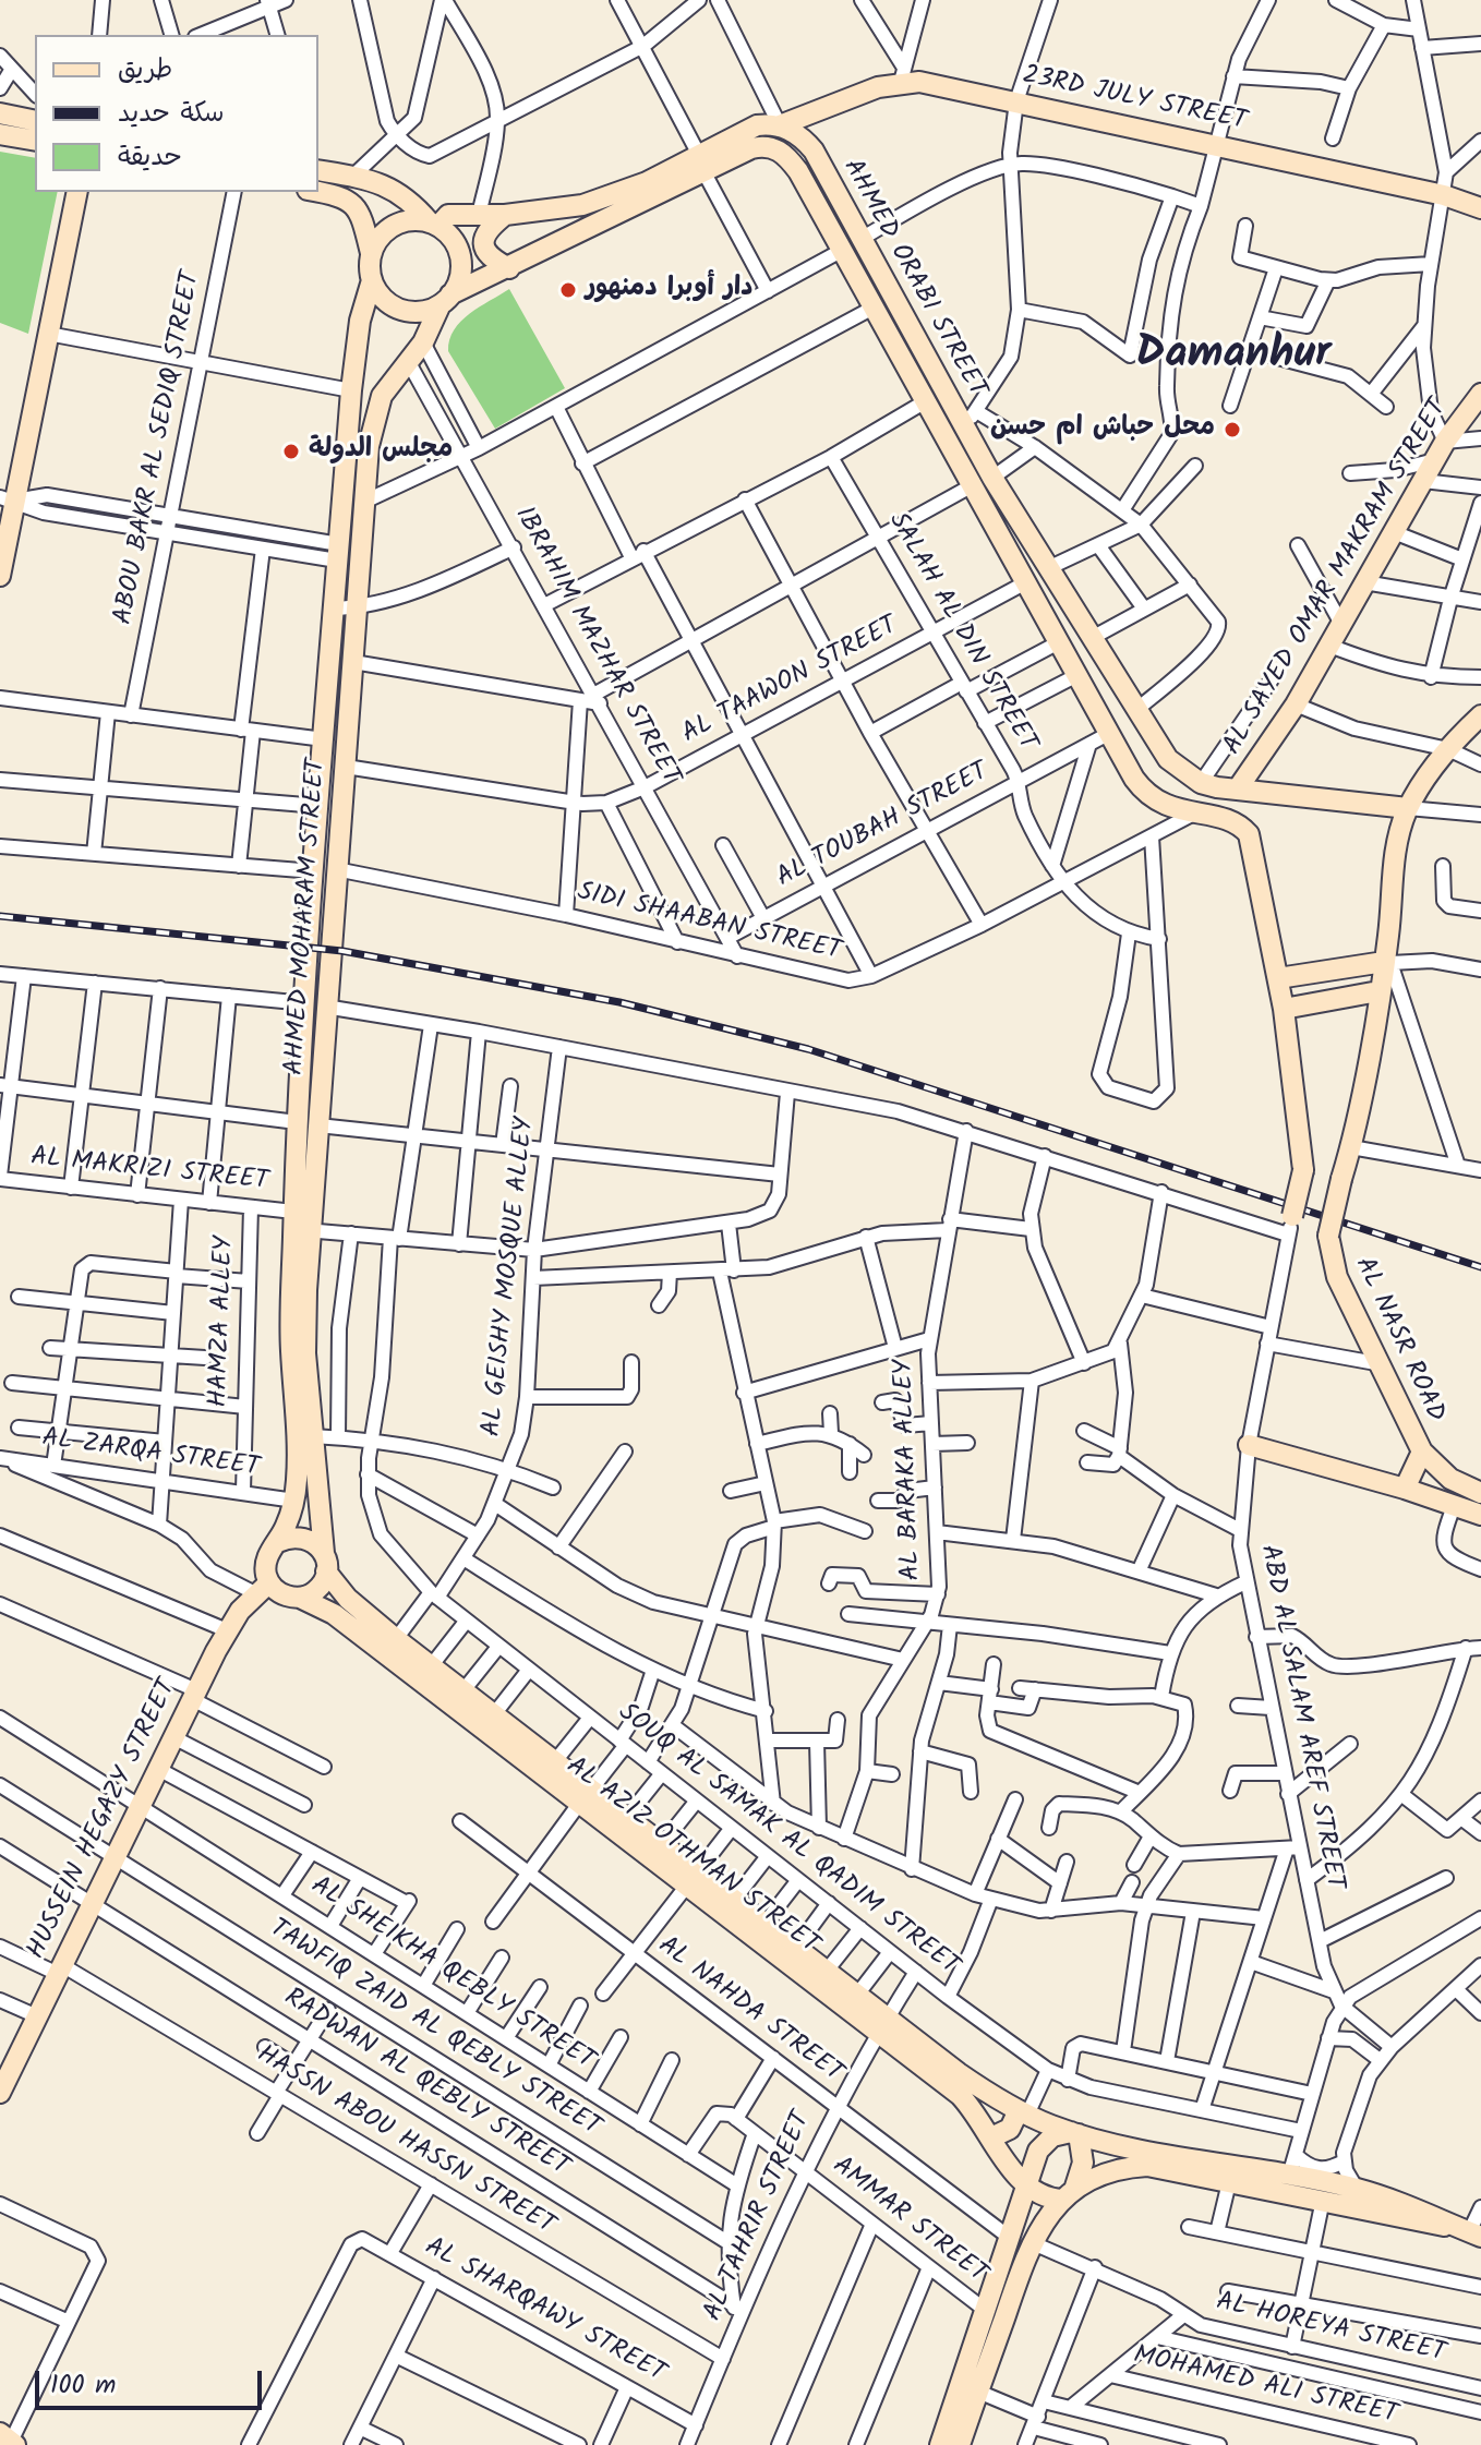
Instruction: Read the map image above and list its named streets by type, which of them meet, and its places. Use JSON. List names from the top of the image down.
{
  "streets": {
    "main road": [
      "23RD JULY STREET",
      "AHMED ORABI STREET",
      "AL SAYED OMAR MAKRAM STREET",
      "AHMED MOHARAM STREET",
      "AL NASR ROAD",
      "HUSSEIN HEGAZY STREET",
      "AL AZIZ OTHMAN STREET"
    ],
    "street": [
      "ABOU BAKR AL SEDIQ STREET",
      "SALAH AL DIN STREET",
      "IBRAHIM MAZHAR STREET",
      "AL TAAWON STREET",
      "AL TOUBAH STREET",
      "SIDI SHAABAN STREET",
      "AL MAKRIZI STREET",
      "AL GEISHY MOSQUE ALLEY",
      "HAMZA ALLEY",
      "AL ZARQA STREET",
      "AL BARAKA ALLEY",
      "ABD AL SALAM AREF STREET",
      "SOUQ AL SAMAK AL QADIM STREET",
      "AL SHEIKHA QEBLY STREET",
      "AL NAHDA STREET",
      "TAWFIQ ZAID AL QEBLY STREET",
      "RADWAN AL QEBLY STREET",
      "HASSN ABOU HASSN STREET",
      "AL TAHRIR STREET",
      "AMMAR STREET",
      "AL SHARQAWY STREET",
      "AL HOREYA STREET",
      "MOHAMED ALI STREET"
    ]
  },
  "crossings": [
    ["23RD JULY STREET", "AHMED ORABI STREET"],
    ["AHMED ORABI STREET", "AL SAYED OMAR MAKRAM STREET"],
    ["AHMED ORABI STREET", "AL TAAWON STREET"],
    ["AHMED ORABI STREET", "AL TOUBAH STREET"],
    ["AHMED ORABI STREET", "AHMED MOHARAM STREET"],
    ["AHMED ORABI STREET", "SIDI SHAABAN STREET"],
    ["AHMED ORABI STREET", "AL NASR ROAD"],
    ["AHMED ORABI STREET", "ABD AL SALAM AREF STREET"],
    ["SALAH AL DIN STREET", "AL TAAWON STREET"],
    ["SALAH AL DIN STREET", "AL TOUBAH STREET"],
    ["SALAH AL DIN STREET", "SIDI SHAABAN STREET"],
    ["IBRAHIM MAZHAR STREET", "AL TAAWON STREET"],
    ["IBRAHIM MAZHAR STREET", "AL TOUBAH STREET"],
    ["IBRAHIM MAZHAR STREET", "AHMED MOHARAM STREET"],
    ["IBRAHIM MAZHAR STREET", "SIDI SHAABAN STREET"],
    ["AHMED MOHARAM STREET", "SIDI SHAABAN STREET"],
    ["AHMED MOHARAM STREET", "AL MAKRIZI STREET"],
    ["AHMED MOHARAM STREET", "AL ZARQA STREET"],
    ["AHMED MOHARAM STREET", "HUSSEIN HEGAZY STREET"],
    ["AHMED MOHARAM STREET", "AL AZIZ OTHMAN STREET"],
    ["AL MAKRIZI STREET", "AL GEISHY MOSQUE ALLEY"],
    ["AL MAKRIZI STREET", "HAMZA ALLEY"],
    ["AL MAKRIZI STREET", "SOUQ AL SAMAK AL QADIM STREET"],
    ["AL GEISHY MOSQUE ALLEY", "SOUQ AL SAMAK AL QADIM STREET"],
    ["AL GEISHY MOSQUE ALLEY", "AL AZIZ OTHMAN STREET"],
    ["HAMZA ALLEY", "AL ZARQA STREET"],
    ["HUSSEIN HEGAZY STREET", "AL AZIZ OTHMAN STREET"],
    ["HUSSEIN HEGAZY STREET", "AL SHEIKHA QEBLY STREET"],
    ["HUSSEIN HEGAZY STREET", "TAWFIQ ZAID AL QEBLY STREET"],
    ["HUSSEIN HEGAZY STREET", "RADWAN AL QEBLY STREET"],
    ["HUSSEIN HEGAZY STREET", "HASSN ABOU HASSN STREET"],
    ["SOUQ AL SAMAK AL QADIM STREET", "AL TAHRIR STREET"],
    ["AL AZIZ OTHMAN STREET", "AL TAHRIR STREET"],
    ["AL NAHDA STREET", "AL TAHRIR STREET"],
    ["HASSN ABOU HASSN STREET", "AL TAHRIR STREET"],
    ["AL TAHRIR STREET", "AMMAR STREET"],
    ["AL TAHRIR STREET", "AL SHARQAWY STREET"]
  ],
  "districts": ["Damanhur"],
  "places": ["دار أوبرا دمنهور", "محل حباش ام حسن", "مجلس الدولة"],
  "legend": ["طريق", "سكة حديد", "حديقة"],
  "scale_bar": "100 m"
}
